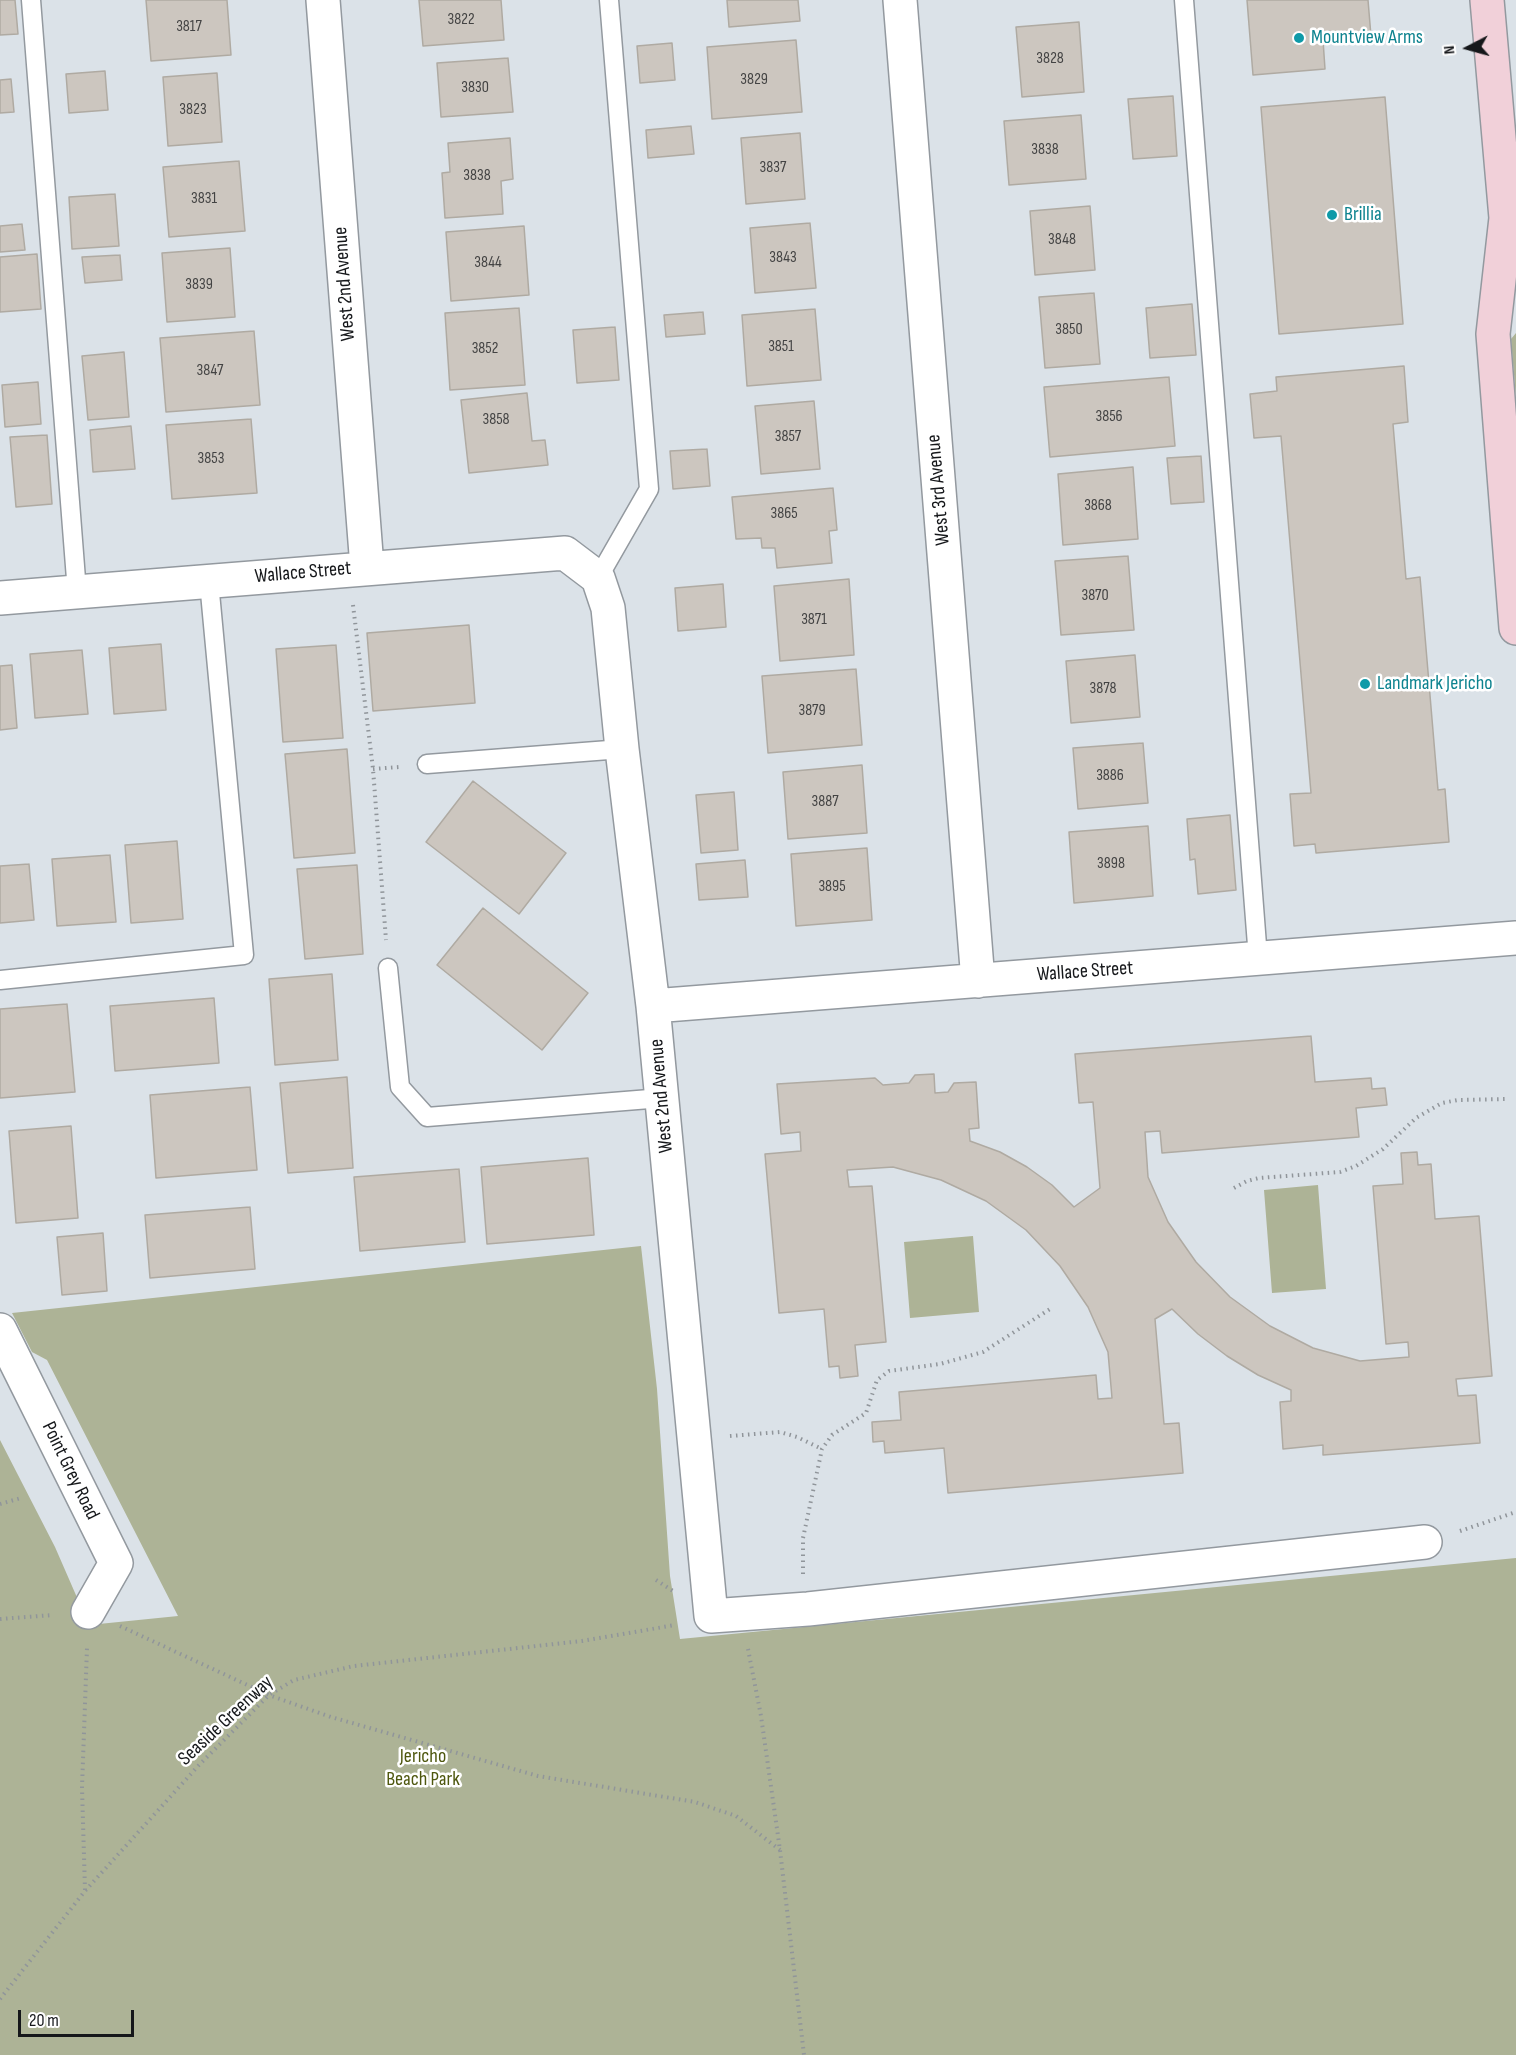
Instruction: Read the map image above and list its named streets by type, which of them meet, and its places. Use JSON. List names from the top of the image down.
{
  "streets": {
    "street": [
      "West 2nd Avenue",
      "West 3rd Avenue",
      "Wallace Street",
      "Point Grey Road"
    ],
    "path": ["Seaside Greenway"]
  },
  "crossings": [
    ["West 2nd Avenue", "Wallace Street"],
    ["West 2nd Avenue", "Seaside Greenway"],
    ["West 3rd Avenue", "Wallace Street"]
  ],
  "parks": ["Jericho Beach Park"],
  "places": ["Mountview Arms", "Brillia", "Landmark Jericho"],
  "house_numbers": [
    "3822",
    "3817",
    "3828",
    "3829",
    "3830",
    "3823",
    "3838",
    "3837",
    "3838",
    "3831",
    "3848",
    "3843",
    "3844",
    "3839",
    "3850",
    "3851",
    "3852",
    "3847",
    "3856",
    "3858",
    "3857",
    "3853",
    "3868",
    "3865",
    "3870",
    "3871",
    "3878",
    "3879",
    "3886",
    "3887",
    "3898",
    "3895"
  ],
  "scale_bar": "20 m",
  "north": "left"
}
